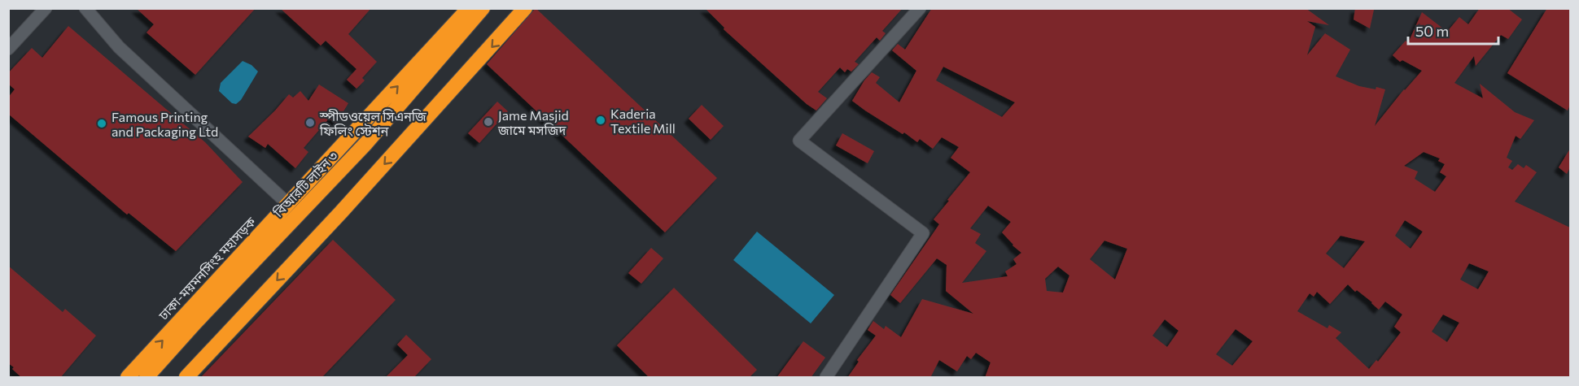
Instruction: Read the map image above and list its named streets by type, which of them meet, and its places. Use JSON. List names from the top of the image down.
{
  "streets": {
    "highway": ["বিআরটি লাইন ৩", "ঢাকা-ময়মনসিংহ মহাসড়ক"]
  },
  "places": [
    "Kaderia Textile Mill",
    "Jame Masjid জামে মসজিদ",
    "স্পীডওয়েল সিএনজি ফিলিং স্টেশন",
    "Famous Printing and Packaging Ltd"
  ],
  "scale_bar": "50 m"
}
